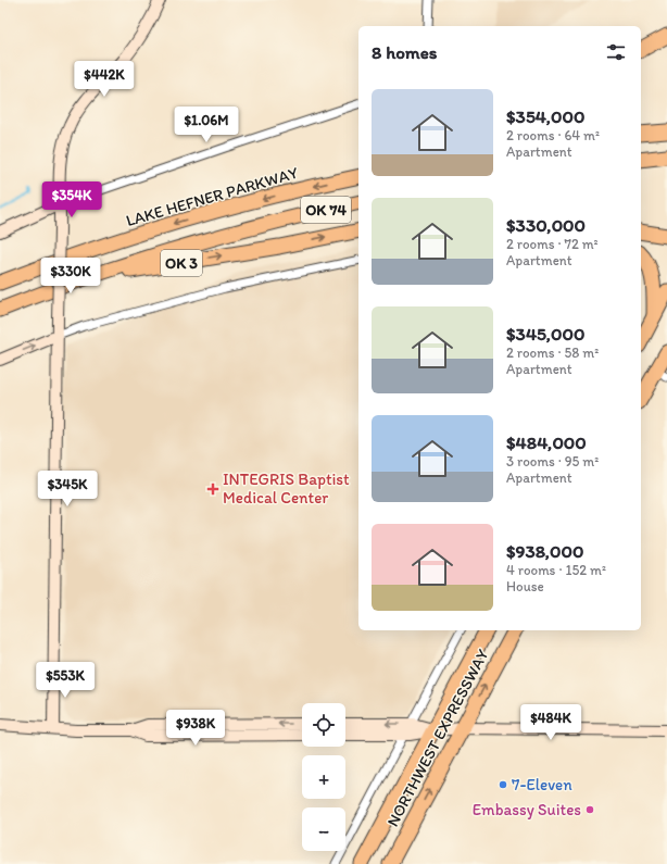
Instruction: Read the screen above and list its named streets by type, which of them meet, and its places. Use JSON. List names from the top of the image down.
{
  "streets": {
    "highway": [
      "LAKE HEFNER PARKWAY",
      "OK 74",
      "OK 3",
      "NORTHWEST EXPRESSWAY"
    ]
  },
  "crossings": [
    ["OK 74", "OK 3"]
  ],
  "places": {
    "health": ["INTEGRIS Baptist Medical Center"],
    "other": ["7-Eleven", "Embassy Suites"]
  },
  "page": {
    "heading": "8 homes",
    "price": [
      "$442K",
      "$1.06M",
      "$354K",
      "$330K",
      "$345K",
      "$553K",
      "$484K",
      "$938K"
    ],
    "list": [
      {
        "name": "$354,000",
        "note": "2 rooms · 64 m² · Apartment"
      },
      {
        "name": "$330,000",
        "note": "2 rooms · 72 m² · Apartment"
      },
      {
        "name": "$345,000",
        "note": "2 rooms · 58 m² · Apartment"
      },
      {
        "name": "$484,000",
        "note": "3 rooms · 95 m² · Apartment"
      },
      {
        "name": "$938,000",
        "note": "4 rooms · 152 m² · House"
      }
    ],
    "map_buttons": ["+", "−"]
  }
}
